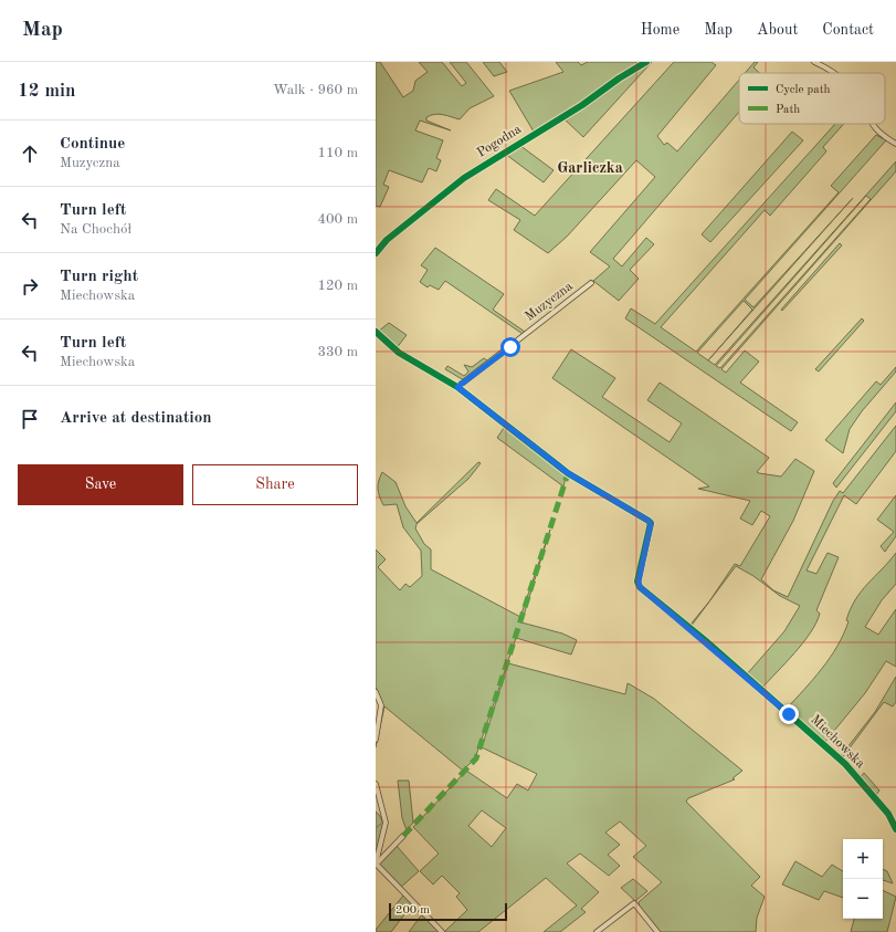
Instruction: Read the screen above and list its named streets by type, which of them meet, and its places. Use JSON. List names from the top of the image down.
{
  "streets": {
    "street": ["Pogodna", "Muzyczna", "Miechowska"]
  },
  "crossings": [
    ["Muzyczna", "Miechowska"]
  ],
  "districts": ["Garliczka"],
  "legend": ["Cycle path", "Path"],
  "scale_bar": "200 m",
  "page": {
    "header": "Map",
    "nav": [
      "Home",
      "Map",
      "About",
      "Contact"
    ],
    "heading": ["12 min", "Walk · 960 m"],
    "list": [
      ["Continue", "Muzyczna", "110 m"],
      ["Turn left", "Na Chochół", "400 m"],
      ["Turn right", "Miechowska", "120 m"],
      ["Turn left", "Miechowska", "330 m"],
      "Arrive at destination"
    ],
    "buttons": ["Save", "Share"],
    "map_buttons": ["+", "−"],
    "scale": "200 m"
  }
}
